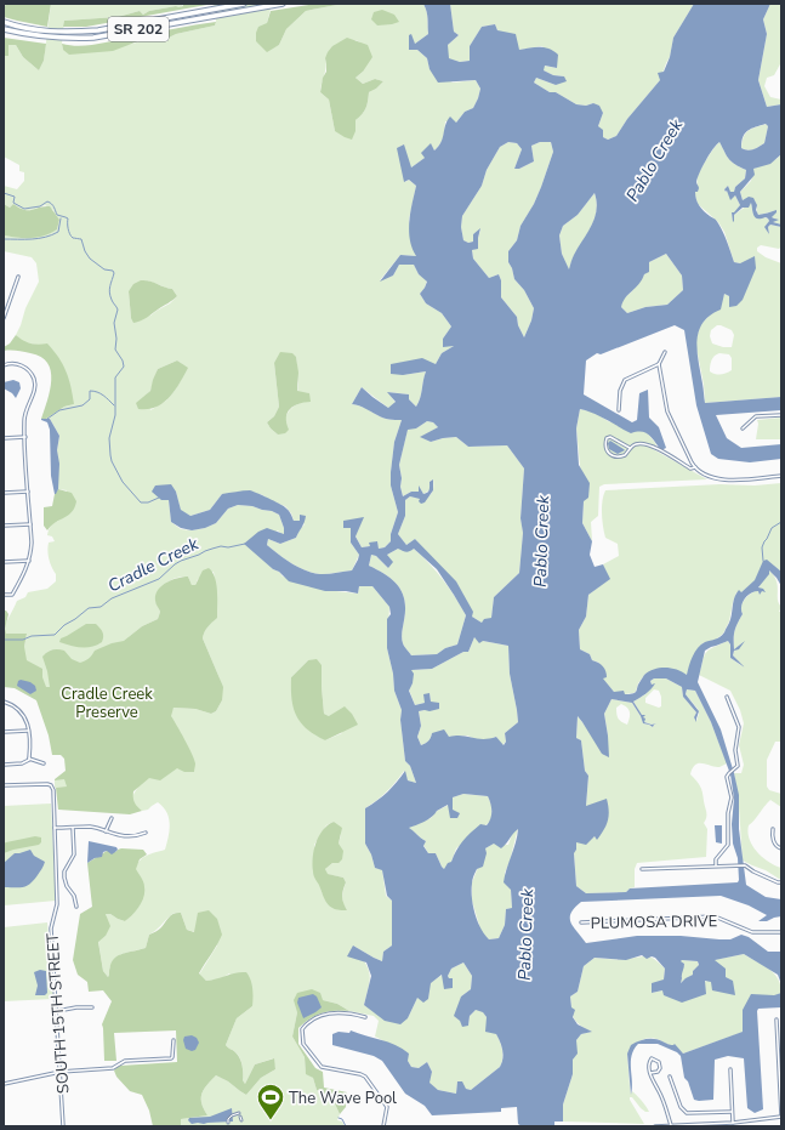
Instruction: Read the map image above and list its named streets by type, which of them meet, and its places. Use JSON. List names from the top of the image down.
{
  "streets": {
    "highway": ["SR 202"],
    "street": ["PLUMOSA DRIVE", "SOUTH 15TH STREET"]
  },
  "water": ["Pablo Creek", "Cradle Creek"],
  "parks": ["Cradle Creek Preserve"],
  "places": {
    "sports": ["The Wave Pool"]
  }
}
